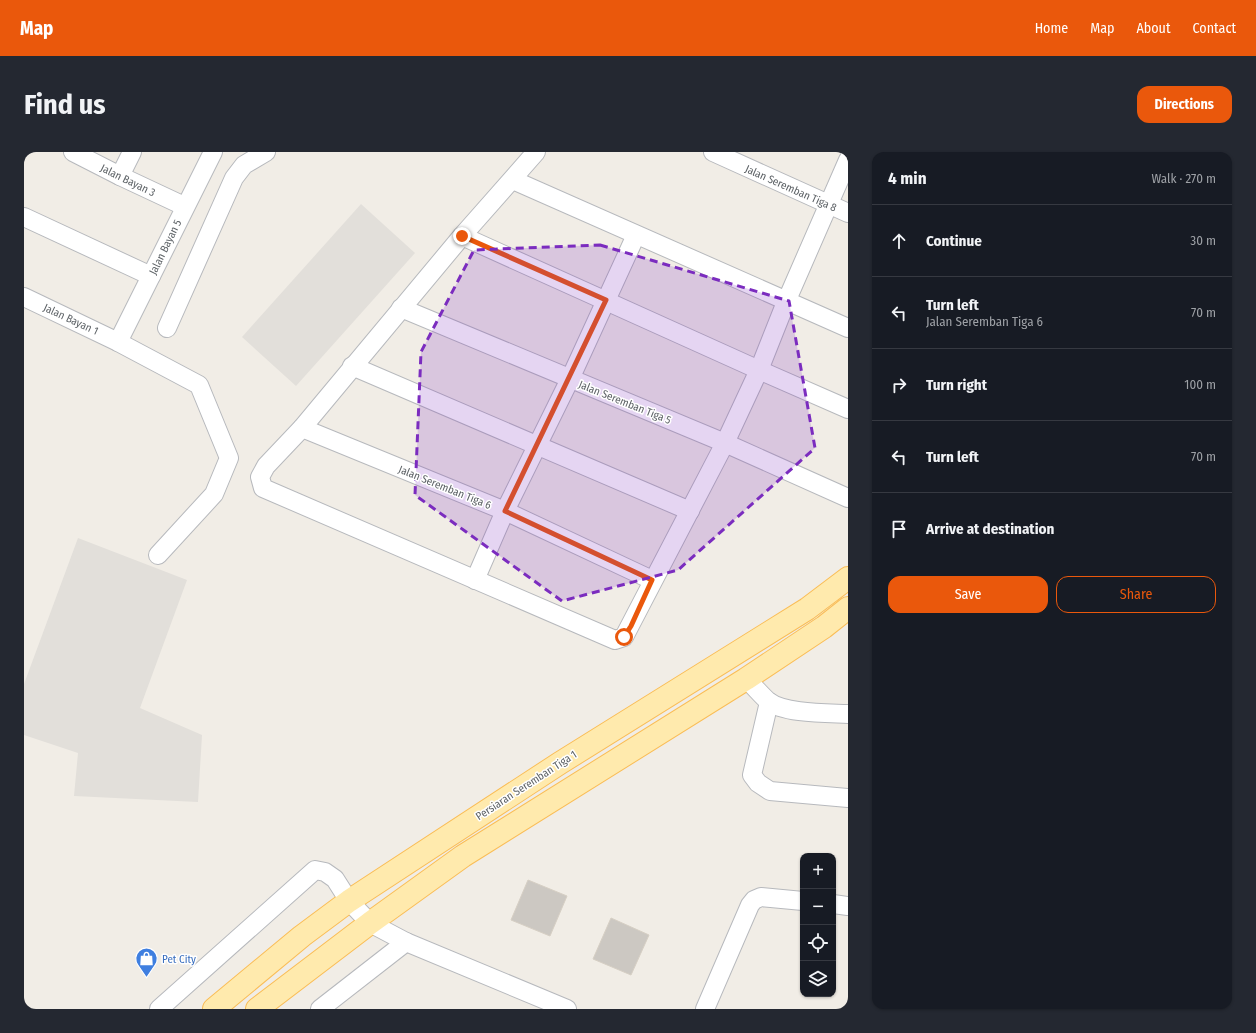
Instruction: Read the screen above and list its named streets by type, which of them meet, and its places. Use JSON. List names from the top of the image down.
{
  "streets": {
    "main road": ["Persiaran Seremban Tiga 1"],
    "street": [
      "Jalan Bayan 3",
      "Jalan Seremban Tiga 8",
      "Jalan Bayan 5",
      "Jalan Bayan 1",
      "Jalan Seremban Tiga 5",
      "Jalan Seremban Tiga 6"
    ]
  },
  "crossings": [
    ["Jalan Bayan 3", "Jalan Bayan 5"],
    ["Jalan Bayan 5", "Jalan Bayan 1"]
  ],
  "places": {
    "shop": ["Pet City"]
  },
  "page": {
    "header": "Map",
    "nav": [
      "Home",
      "Map",
      "About",
      "Contact"
    ],
    "buttons": [
      "Directions",
      ["Save", "Share"]
    ],
    "title": "Find us",
    "heading": ["4 min", "Walk · 270 m"],
    "list": [
      ["Continue", "30 m"],
      ["Turn left", "Jalan Seremban Tiga 6", "70 m"],
      ["Turn right", "100 m"],
      ["Turn left", "70 m"],
      "Arrive at destination"
    ],
    "map_buttons": ["+", "−"]
  }
}
